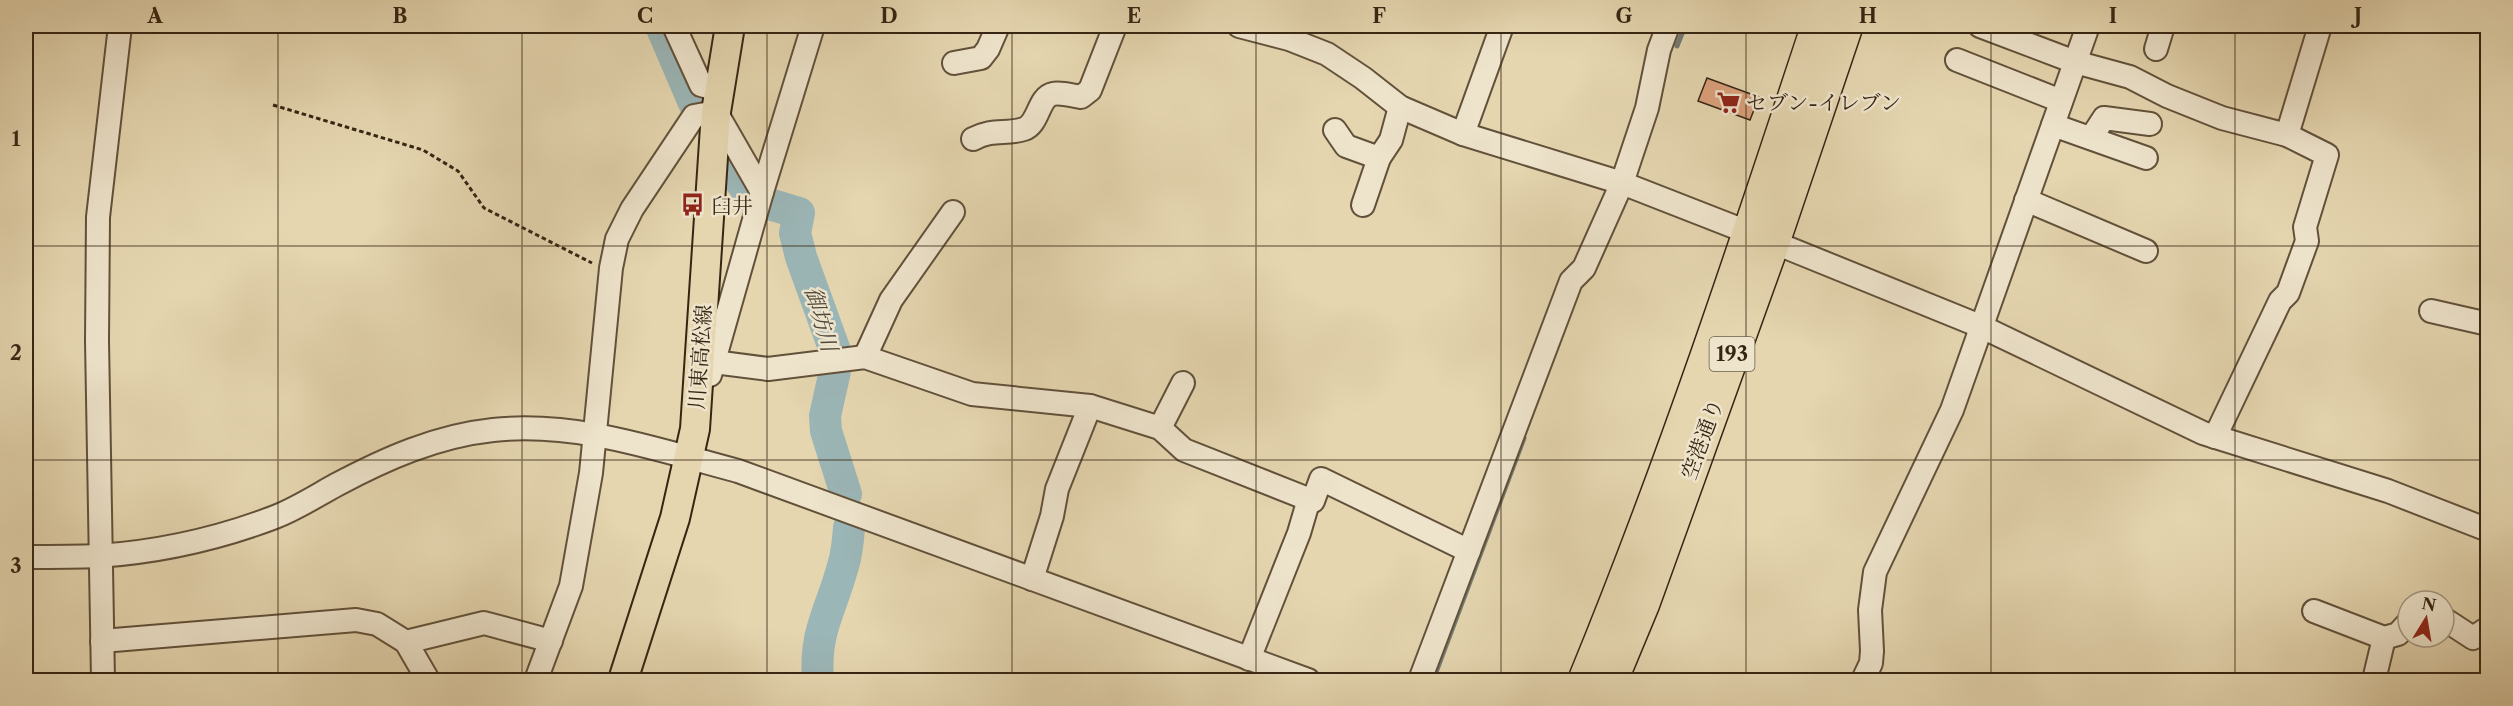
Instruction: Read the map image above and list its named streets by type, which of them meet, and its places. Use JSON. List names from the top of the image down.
{
  "streets": {
    "highway": ["193", "空港通り"],
    "main road": ["川東高松線"]
  },
  "water": ["御坊川"],
  "places": {
    "supermarket": ["セブン-イレブン"],
    "bus stop": ["臼井"]
  },
  "north": "top",
  "grid": {
    "columns": [
      "A",
      "B",
      "C",
      "D",
      "E",
      "F",
      "G",
      "H",
      "I",
      "J"
    ],
    "rows": ["1", "2", "3"]
  }
}
